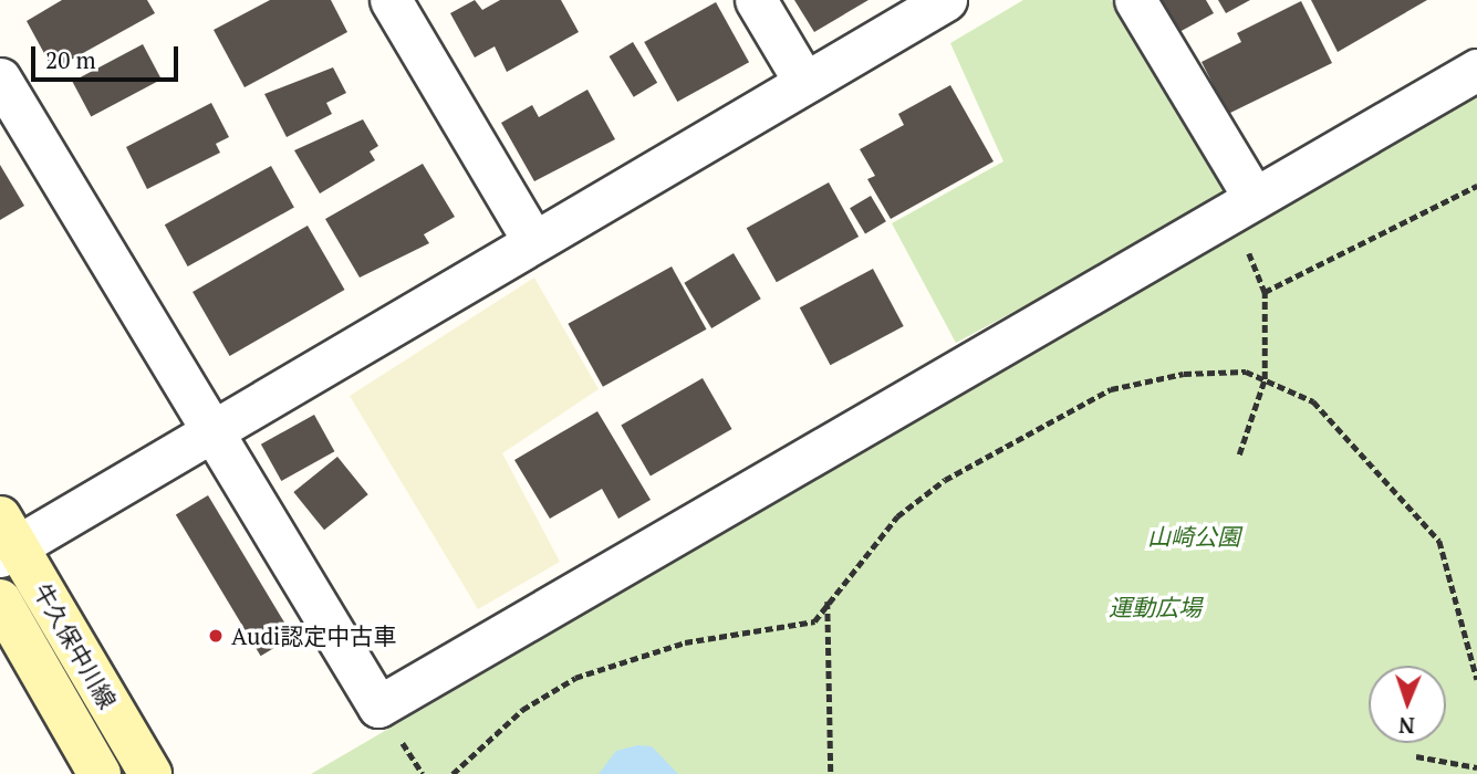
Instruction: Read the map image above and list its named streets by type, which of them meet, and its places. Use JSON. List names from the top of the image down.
{
  "streets": {
    "street": ["牛久保中川線"]
  },
  "parks": ["山崎公園", "運動広場"],
  "places": ["Audi認定中古車"],
  "scale_bar": "20 m",
  "north": "bottom"
}
